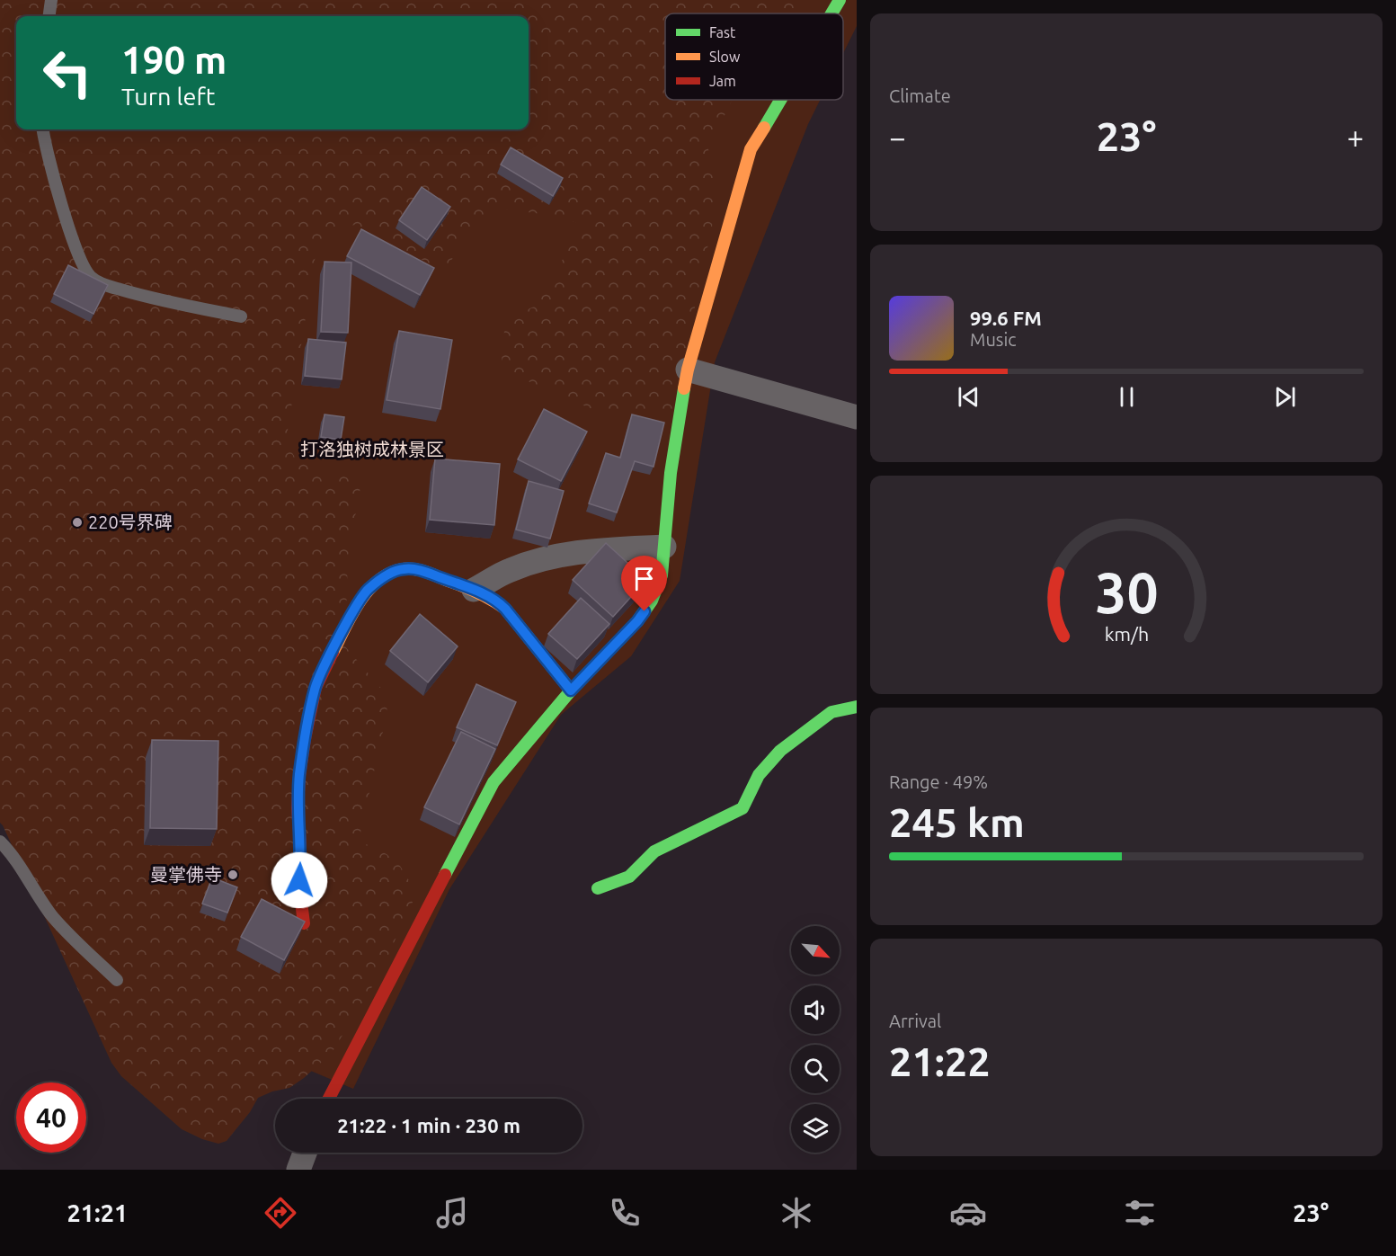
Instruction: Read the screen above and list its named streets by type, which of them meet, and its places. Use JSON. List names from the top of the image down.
{
  "parks": ["打洛独树成林景区"],
  "places": ["220号界碑", "曼掌佛寺"],
  "legend": ["Fast", "Slow", "Jam"],
  "north": "bottom right",
  "page": {
    "tile": [
      "Climate",
      ["Range · 49%", "245 km"],
      ["Arrival", "21:22"]
    ],
    "turn": ["190 m", "Turn left"],
    "heat": ["−", "23°", "+"],
    "song": ["99.6 FM", "Music"],
    "limit": "40",
    "trip": "21:22 · 1 min · 230 m",
    "tabs": ["21:21", "23°"],
    "gauge": ["30", "km/h"]
  }
}
